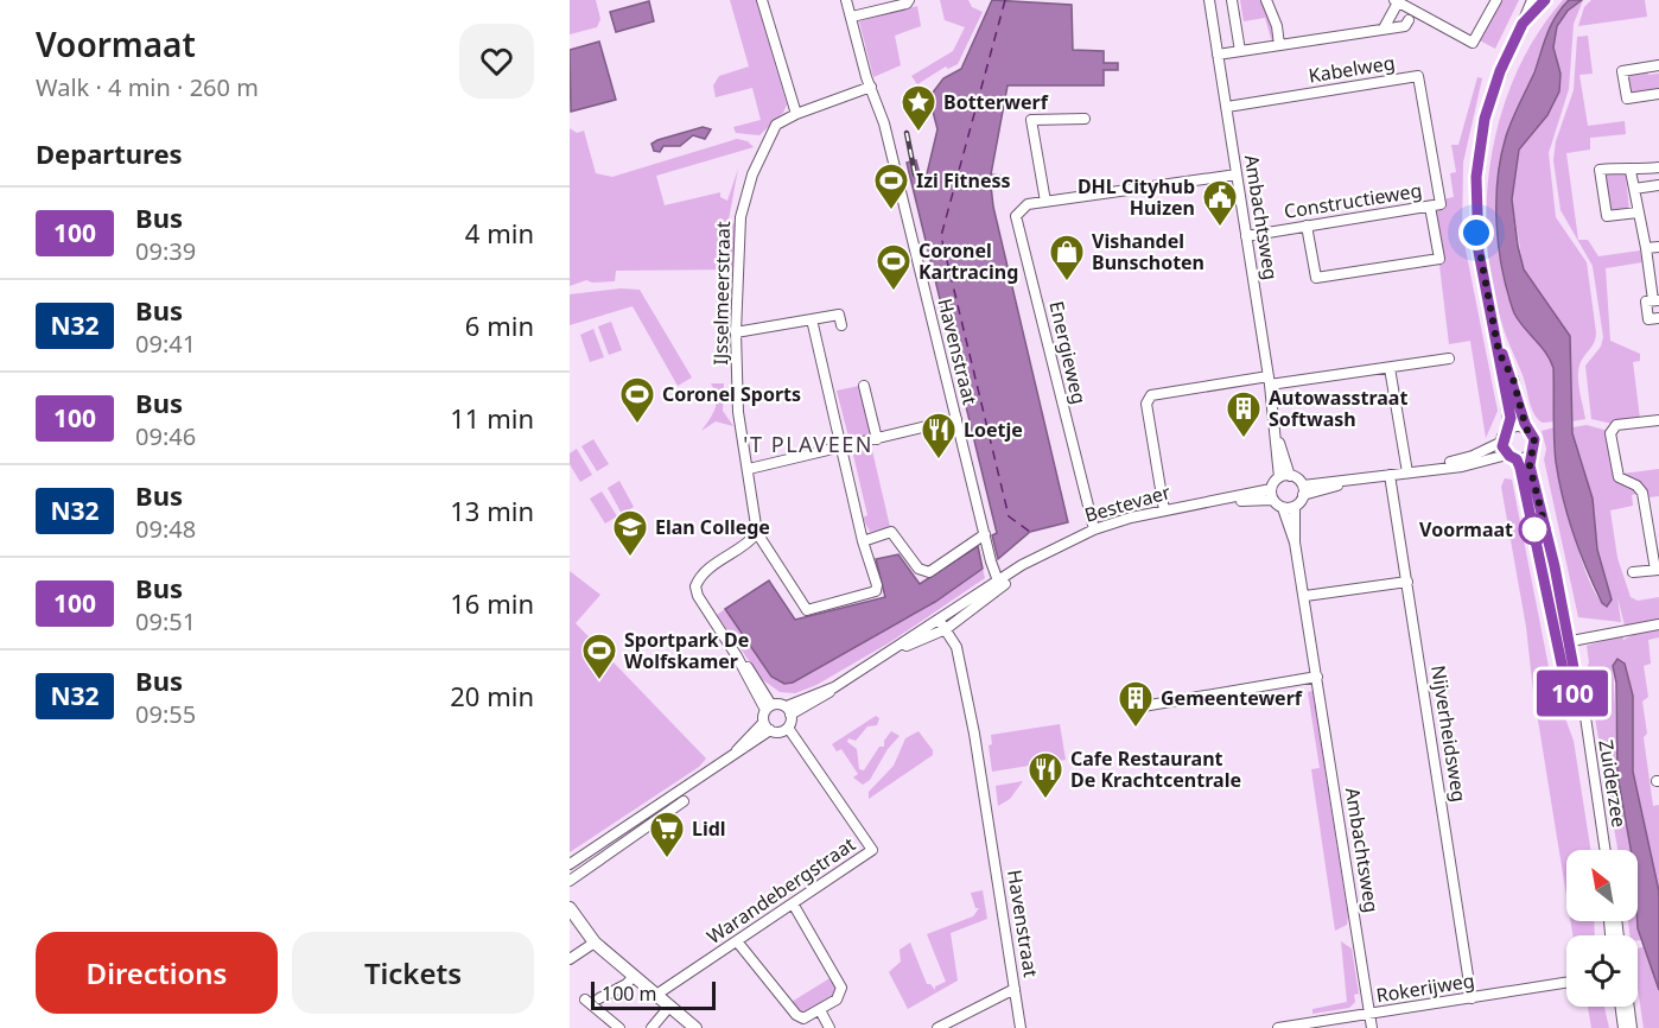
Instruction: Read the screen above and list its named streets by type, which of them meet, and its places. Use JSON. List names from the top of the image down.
{
  "streets": {
    "street": [
      "Kabelweg",
      "Constructieweg",
      "Ambachtsweg",
      "IJsselmeerstraat",
      "Havenstraat",
      "Energieweg",
      "Bestevaer",
      "Nijverheidsweg",
      "Zuiderzee",
      "Warandebergstraat",
      "Rokerijweg"
    ]
  },
  "crossings": [
    ["Kabelweg", "Constructieweg"],
    ["Kabelweg", "Ambachtsweg"],
    ["Constructieweg", "Ambachtsweg"],
    ["Ambachtsweg", "Energieweg"],
    ["Ambachtsweg", "Rokerijweg"],
    ["IJsselmeerstraat", "Havenstraat"],
    ["Havenstraat", "Bestevaer"],
    ["Energieweg", "Bestevaer"],
    ["Nijverheidsweg", "Rokerijweg"]
  ],
  "districts": ["'T PLAVEEN"],
  "places": {
    "place": ["Botterwerf"],
    "sports": [
      "Izi Fitness",
      "Coronel Kartracing",
      "Coronel Sports",
      "Sportpark De Wolfskamer"
    ],
    "public building": ["DHL Cityhub Huizen"],
    "shop": ["Vishandel Bunschoten"],
    "building": ["Autowasstraat Softwash", "Gemeentewerf"],
    "restaurant": ["Loetje", "Cafe Restaurant De Krachtcentrale"],
    "other": ["Voormaat"],
    "school or university": ["Elan College"],
    "supermarket": ["Lidl"]
  },
  "lines": ["bus line 100"],
  "scale_bar": "100 m",
  "north": "top left",
  "page": {
    "heading": [
      ["Voormaat", "Walk · 4 min · 260 m"],
      "Departures"
    ],
    "on_map": "100",
    "list": [
      {
        "mark": "100",
        "name": "Bus",
        "note": "09:39",
        "value": "4 min"
      },
      {
        "mark": "N32",
        "name": "Bus",
        "note": "09:41",
        "value": "6 min"
      },
      {
        "mark": "100",
        "name": "Bus",
        "note": "09:46",
        "value": "11 min"
      },
      {
        "mark": "N32",
        "name": "Bus",
        "note": "09:48",
        "value": "13 min"
      },
      {
        "mark": "100",
        "name": "Bus",
        "note": "09:51",
        "value": "16 min"
      },
      {
        "mark": "N32",
        "name": "Bus",
        "note": "09:55",
        "value": "20 min"
      }
    ],
    "buttons": ["Directions", "Tickets"],
    "scale": "100 m"
  }
}
